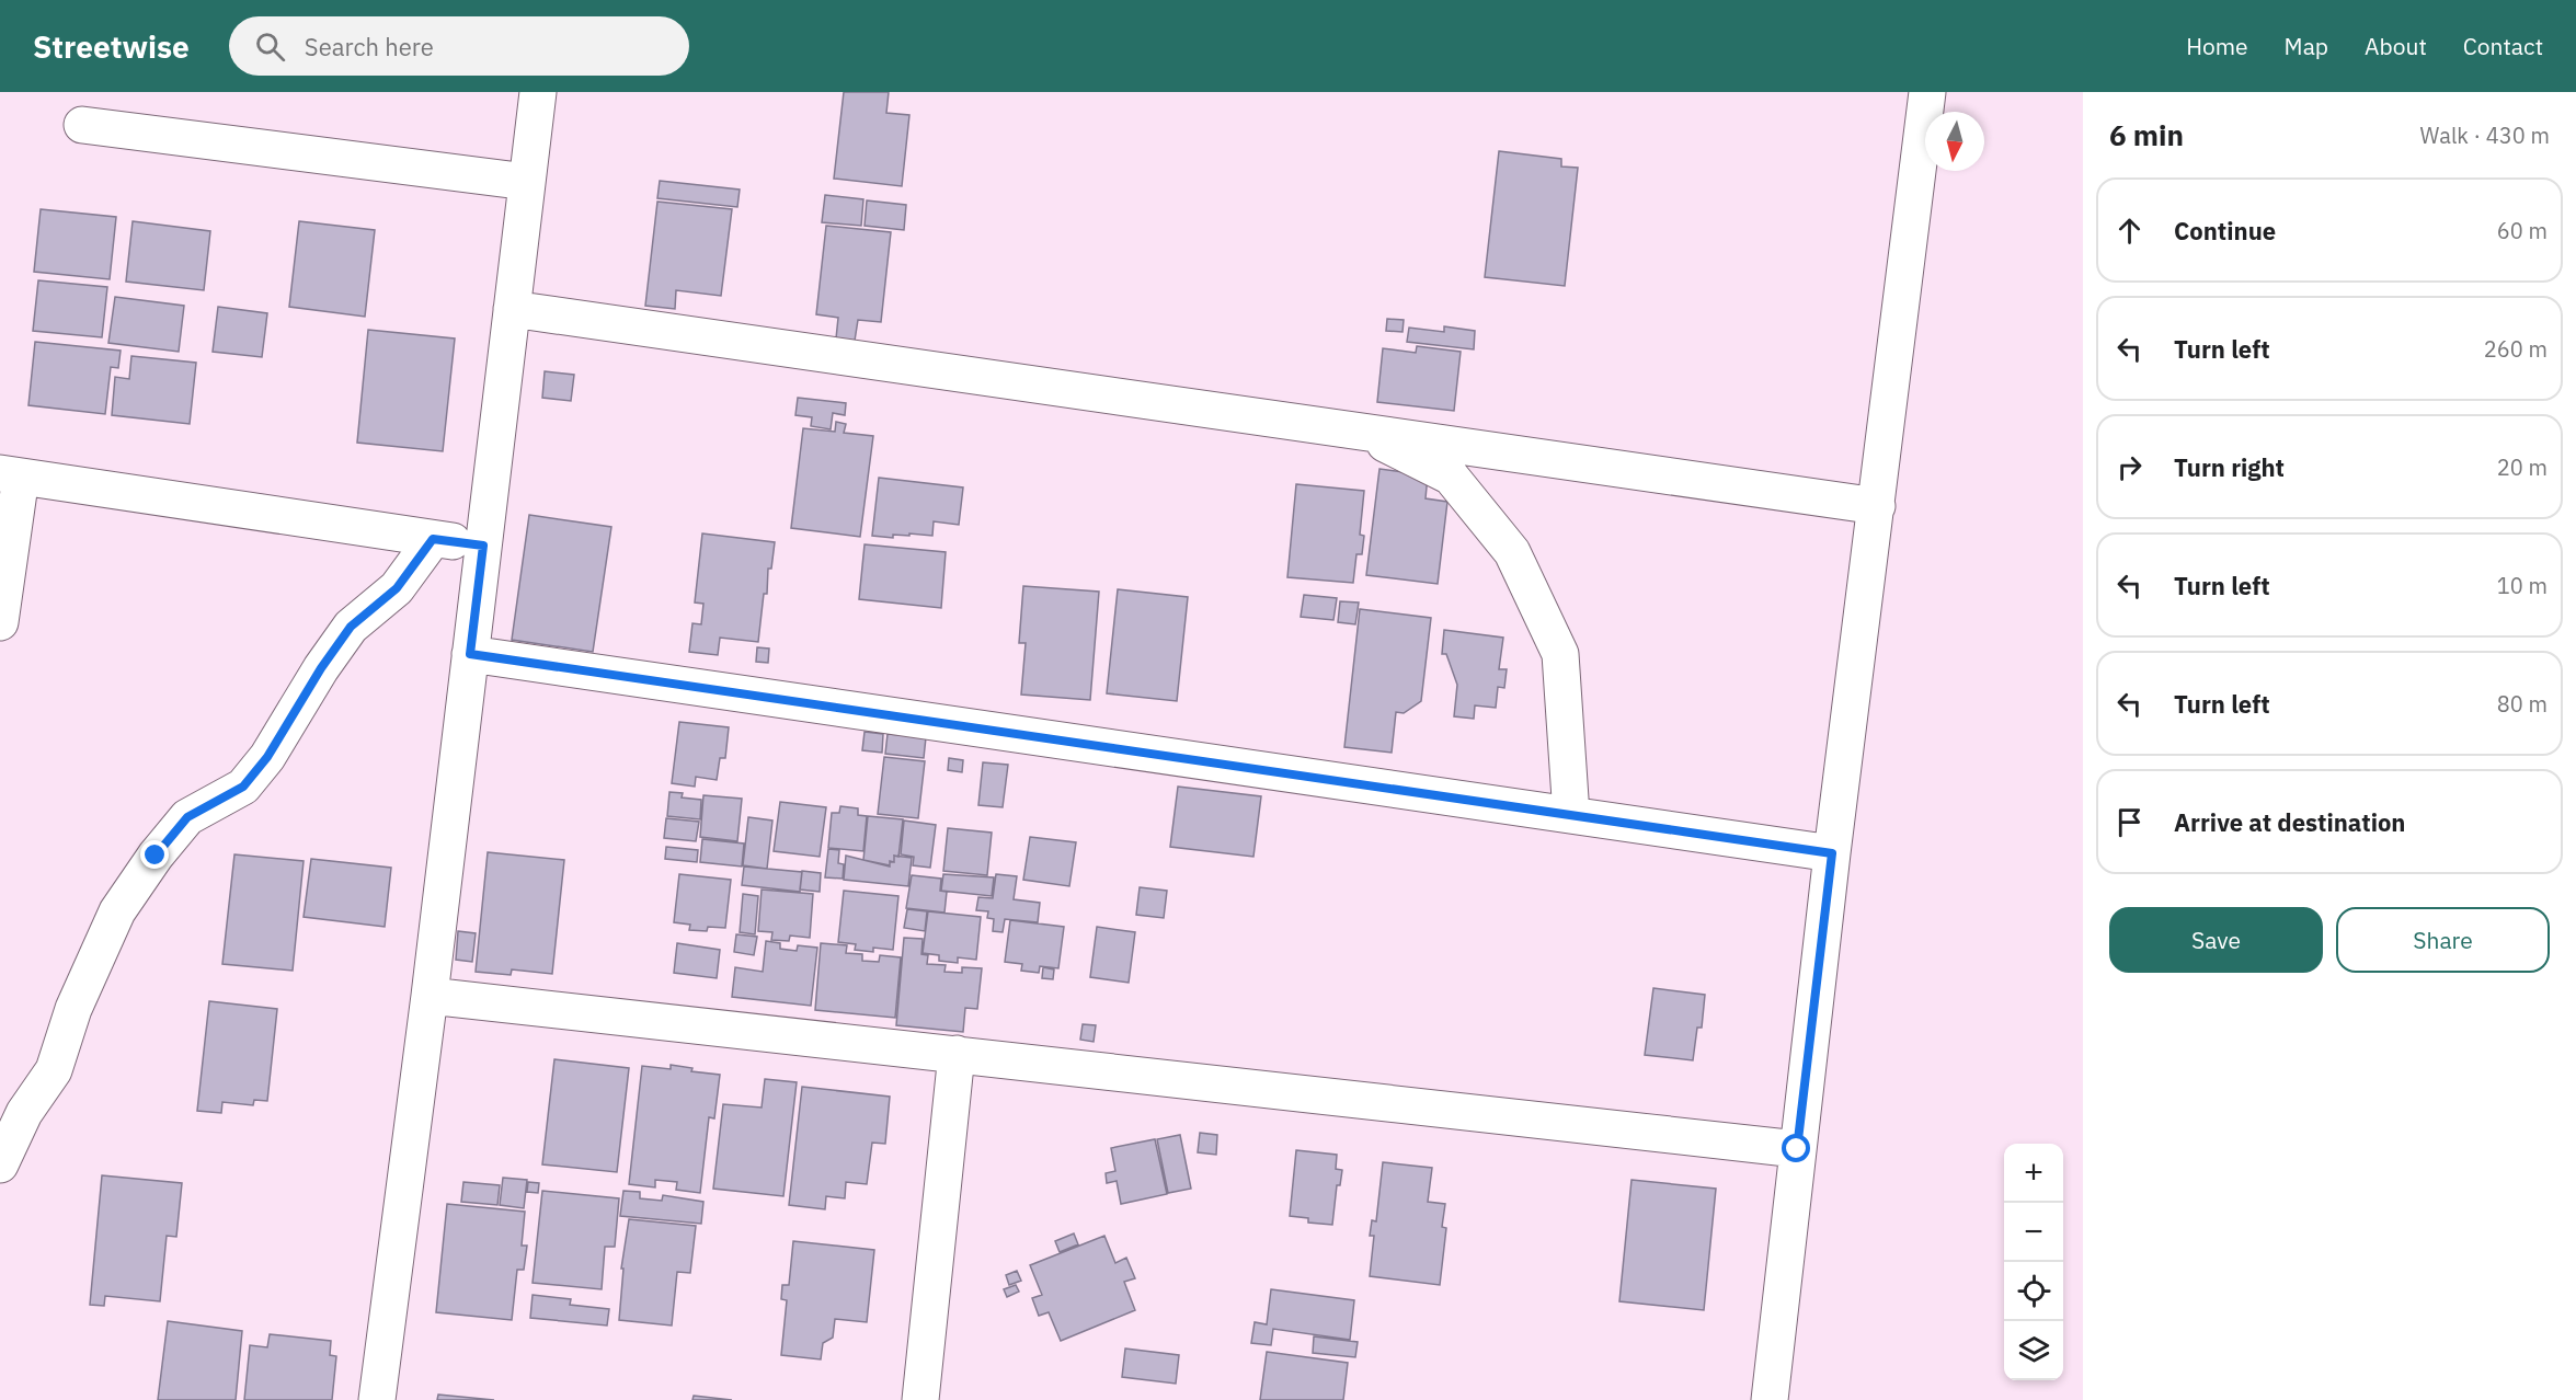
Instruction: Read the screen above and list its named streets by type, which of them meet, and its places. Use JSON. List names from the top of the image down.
{
  "north": "bottom",
  "page": {
    "header": "Streetwise",
    "search": "Search here",
    "nav": [
      "Home",
      "Map",
      "About",
      "Contact"
    ],
    "heading": ["6 min", "Walk · 430 m"],
    "list": [
      ["Continue", "60 m"],
      ["Turn left", "260 m"],
      ["Turn right", "20 m"],
      ["Turn left", "10 m"],
      ["Turn left", "80 m"],
      "Arrive at destination"
    ],
    "buttons": ["Save", "Share"],
    "map_buttons": ["+", "−"]
  }
}
